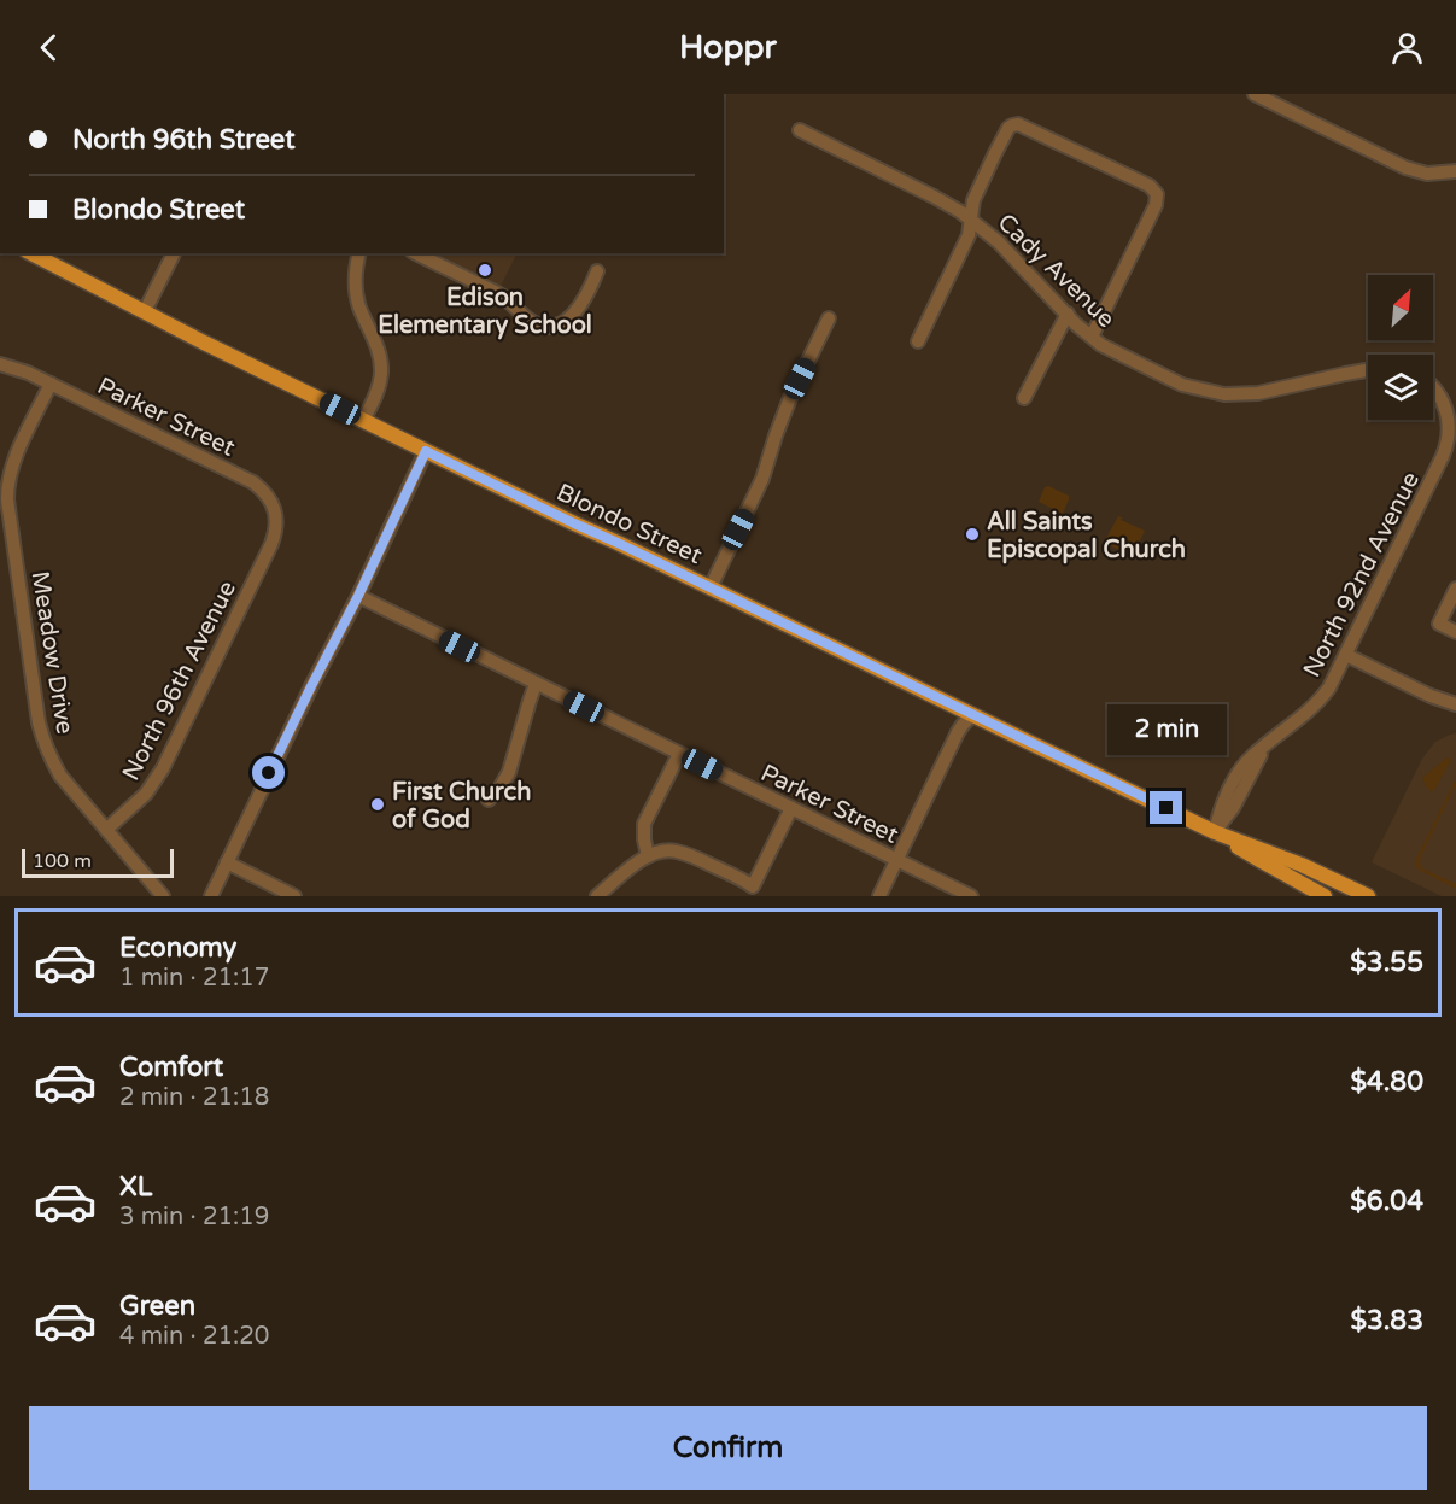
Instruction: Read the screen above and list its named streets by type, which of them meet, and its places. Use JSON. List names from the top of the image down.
{
  "streets": {
    "main road": ["Blondo Street"],
    "street": [
      "Cady Avenue",
      "Parker Street",
      "North 92nd Avenue",
      "Meadow Drive",
      "North 96th Avenue"
    ]
  },
  "crossings": [
    ["Parker Street", "Meadow Drive"],
    ["Parker Street", "North 96th Avenue"],
    ["Blondo Street", "North 92nd Avenue"],
    ["Meadow Drive", "North 96th Avenue"]
  ],
  "places": ["Edison Elementary School", "All Saints Episcopal Church", "First Church of God"],
  "scale_bar": "100 m",
  "north": "top right",
  "page": {
    "header": "Hoppr",
    "banner": ["North 96th Street", "Blondo Street"],
    "bubble": "2 min",
    "scale": "100 m",
    "list": [
      {
        "name": "Economy",
        "note": "1 min · 21:17",
        "value": "$3.55"
      },
      {
        "name": "Comfort",
        "note": "2 min · 21:18",
        "value": "$4.80"
      },
      {
        "name": "XL",
        "note": "3 min · 21:19",
        "value": "$6.04"
      },
      {
        "name": "Green",
        "note": "4 min · 21:20",
        "value": "$3.83"
      }
    ],
    "buttons": "Confirm"
  }
}
